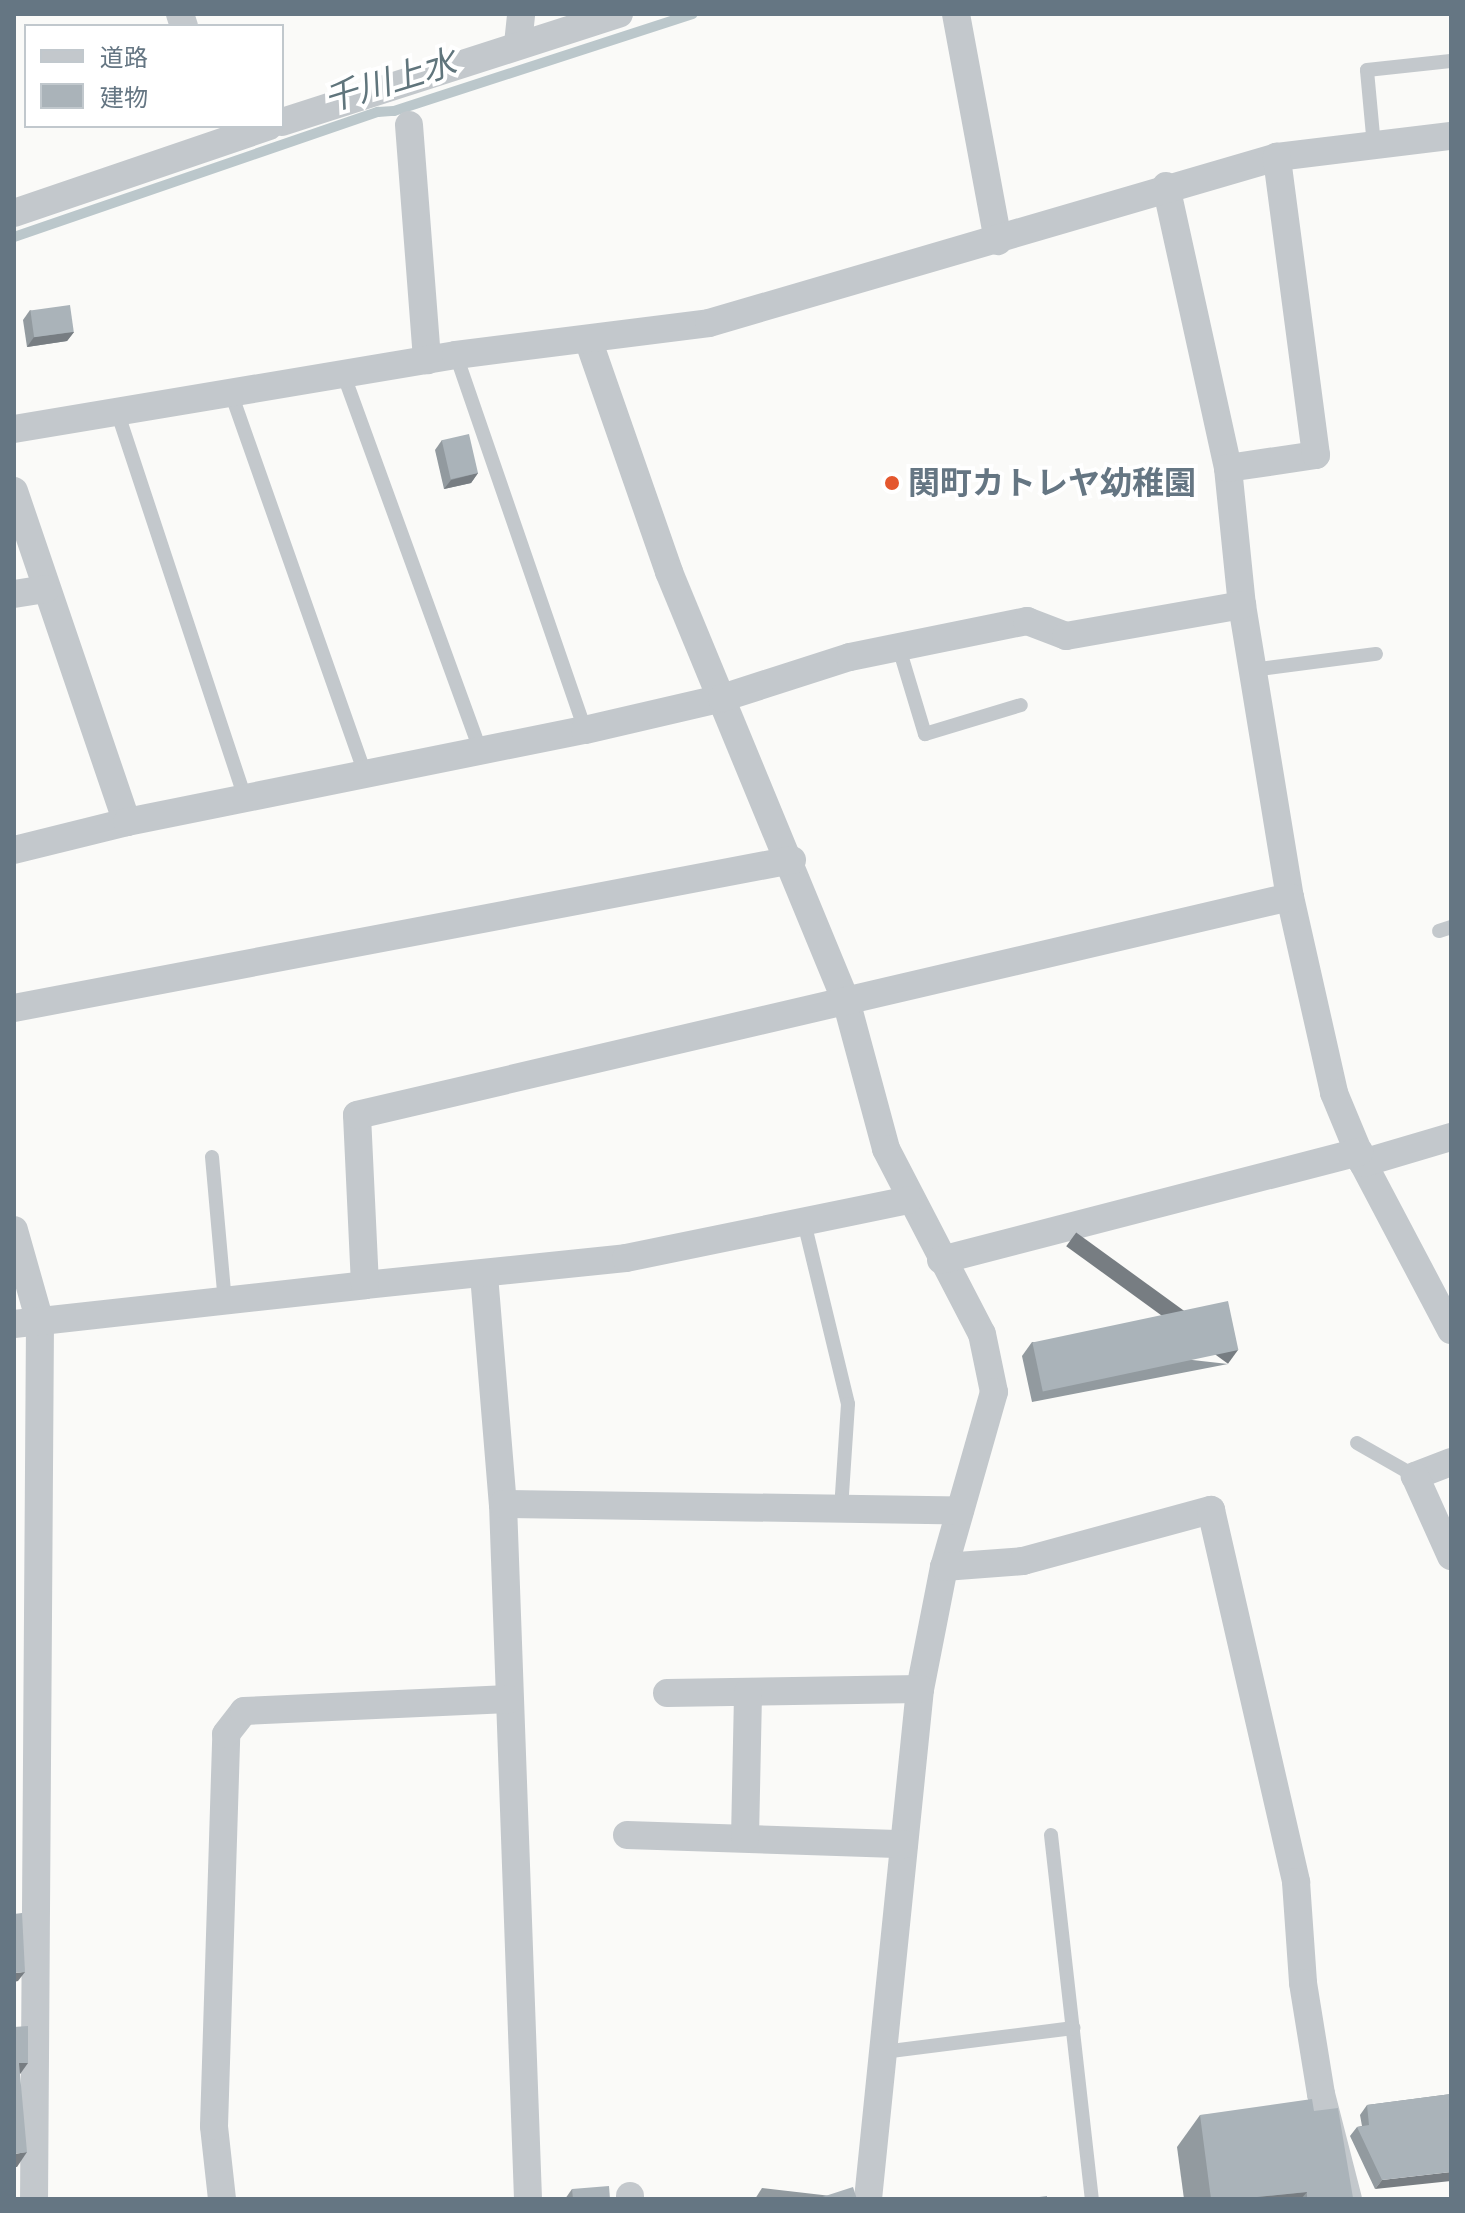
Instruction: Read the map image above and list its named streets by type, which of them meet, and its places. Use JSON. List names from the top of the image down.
{
  "water": ["千川上水"],
  "places": ["関町カトレヤ幼稚園"],
  "legend": ["道路", "建物"]
}
